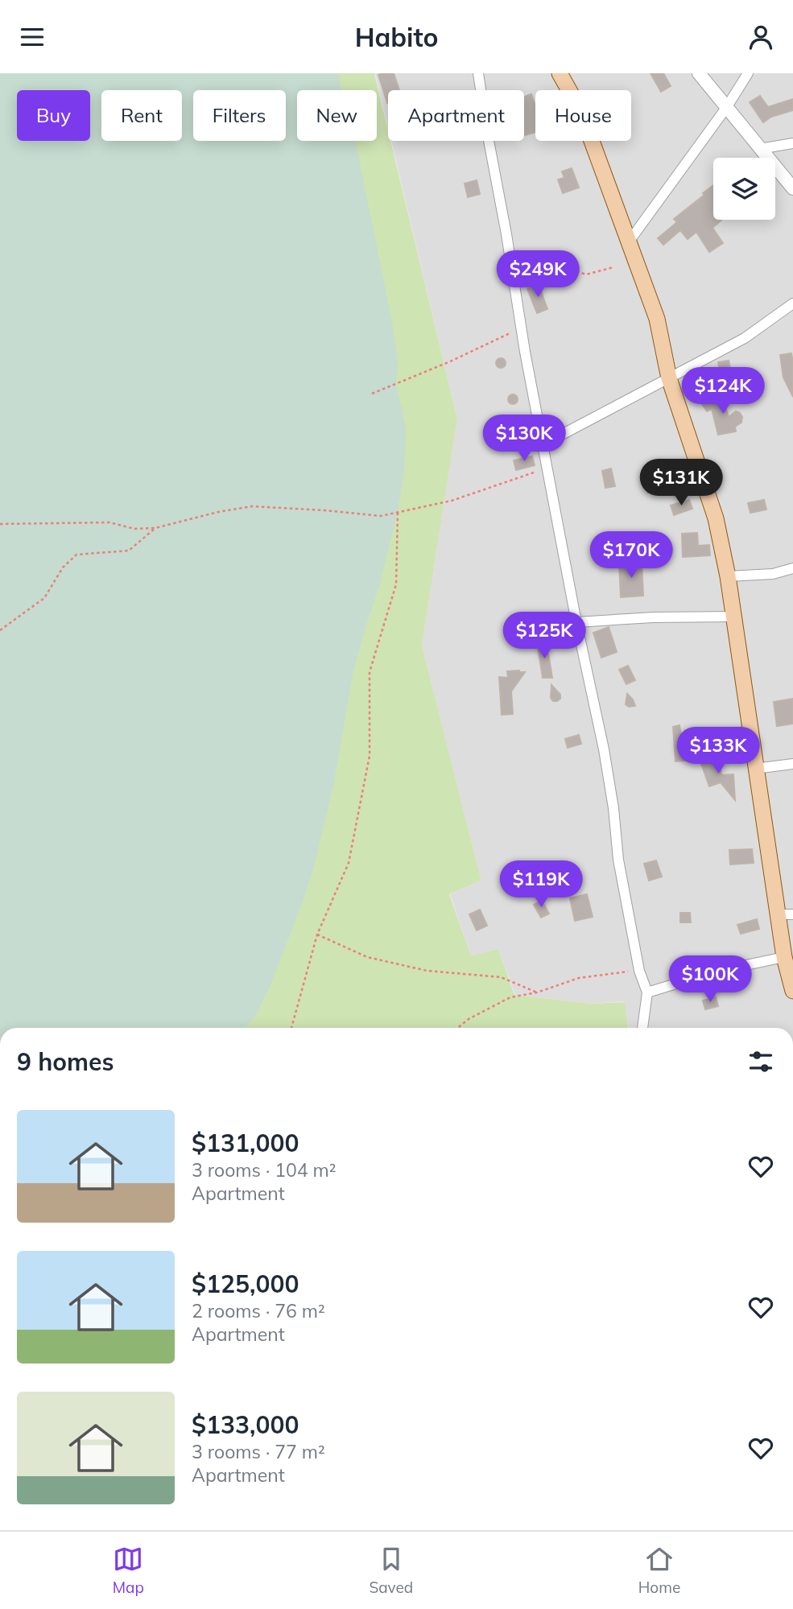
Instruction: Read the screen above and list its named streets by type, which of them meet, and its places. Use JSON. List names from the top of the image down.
{
  "page": {
    "header": "Habito",
    "chip": [
      "Buy",
      "Rent",
      "Filters",
      "New",
      "Apartment",
      "House"
    ],
    "price": [
      "$249K",
      "$124K",
      "$130K",
      "$131K",
      "$170K",
      "$125K",
      "$133K",
      "$119K",
      "$100K"
    ],
    "heading": "9 homes",
    "list": [
      {
        "name": "$131,000",
        "note": "3 rooms · 104 m² · Apartment"
      },
      {
        "name": "$125,000",
        "note": "2 rooms · 76 m² · Apartment"
      },
      {
        "name": "$133,000",
        "note": "3 rooms · 77 m² · Apartment"
      }
    ],
    "tabs": ["Map", "Saved", "Home"]
  }
}
